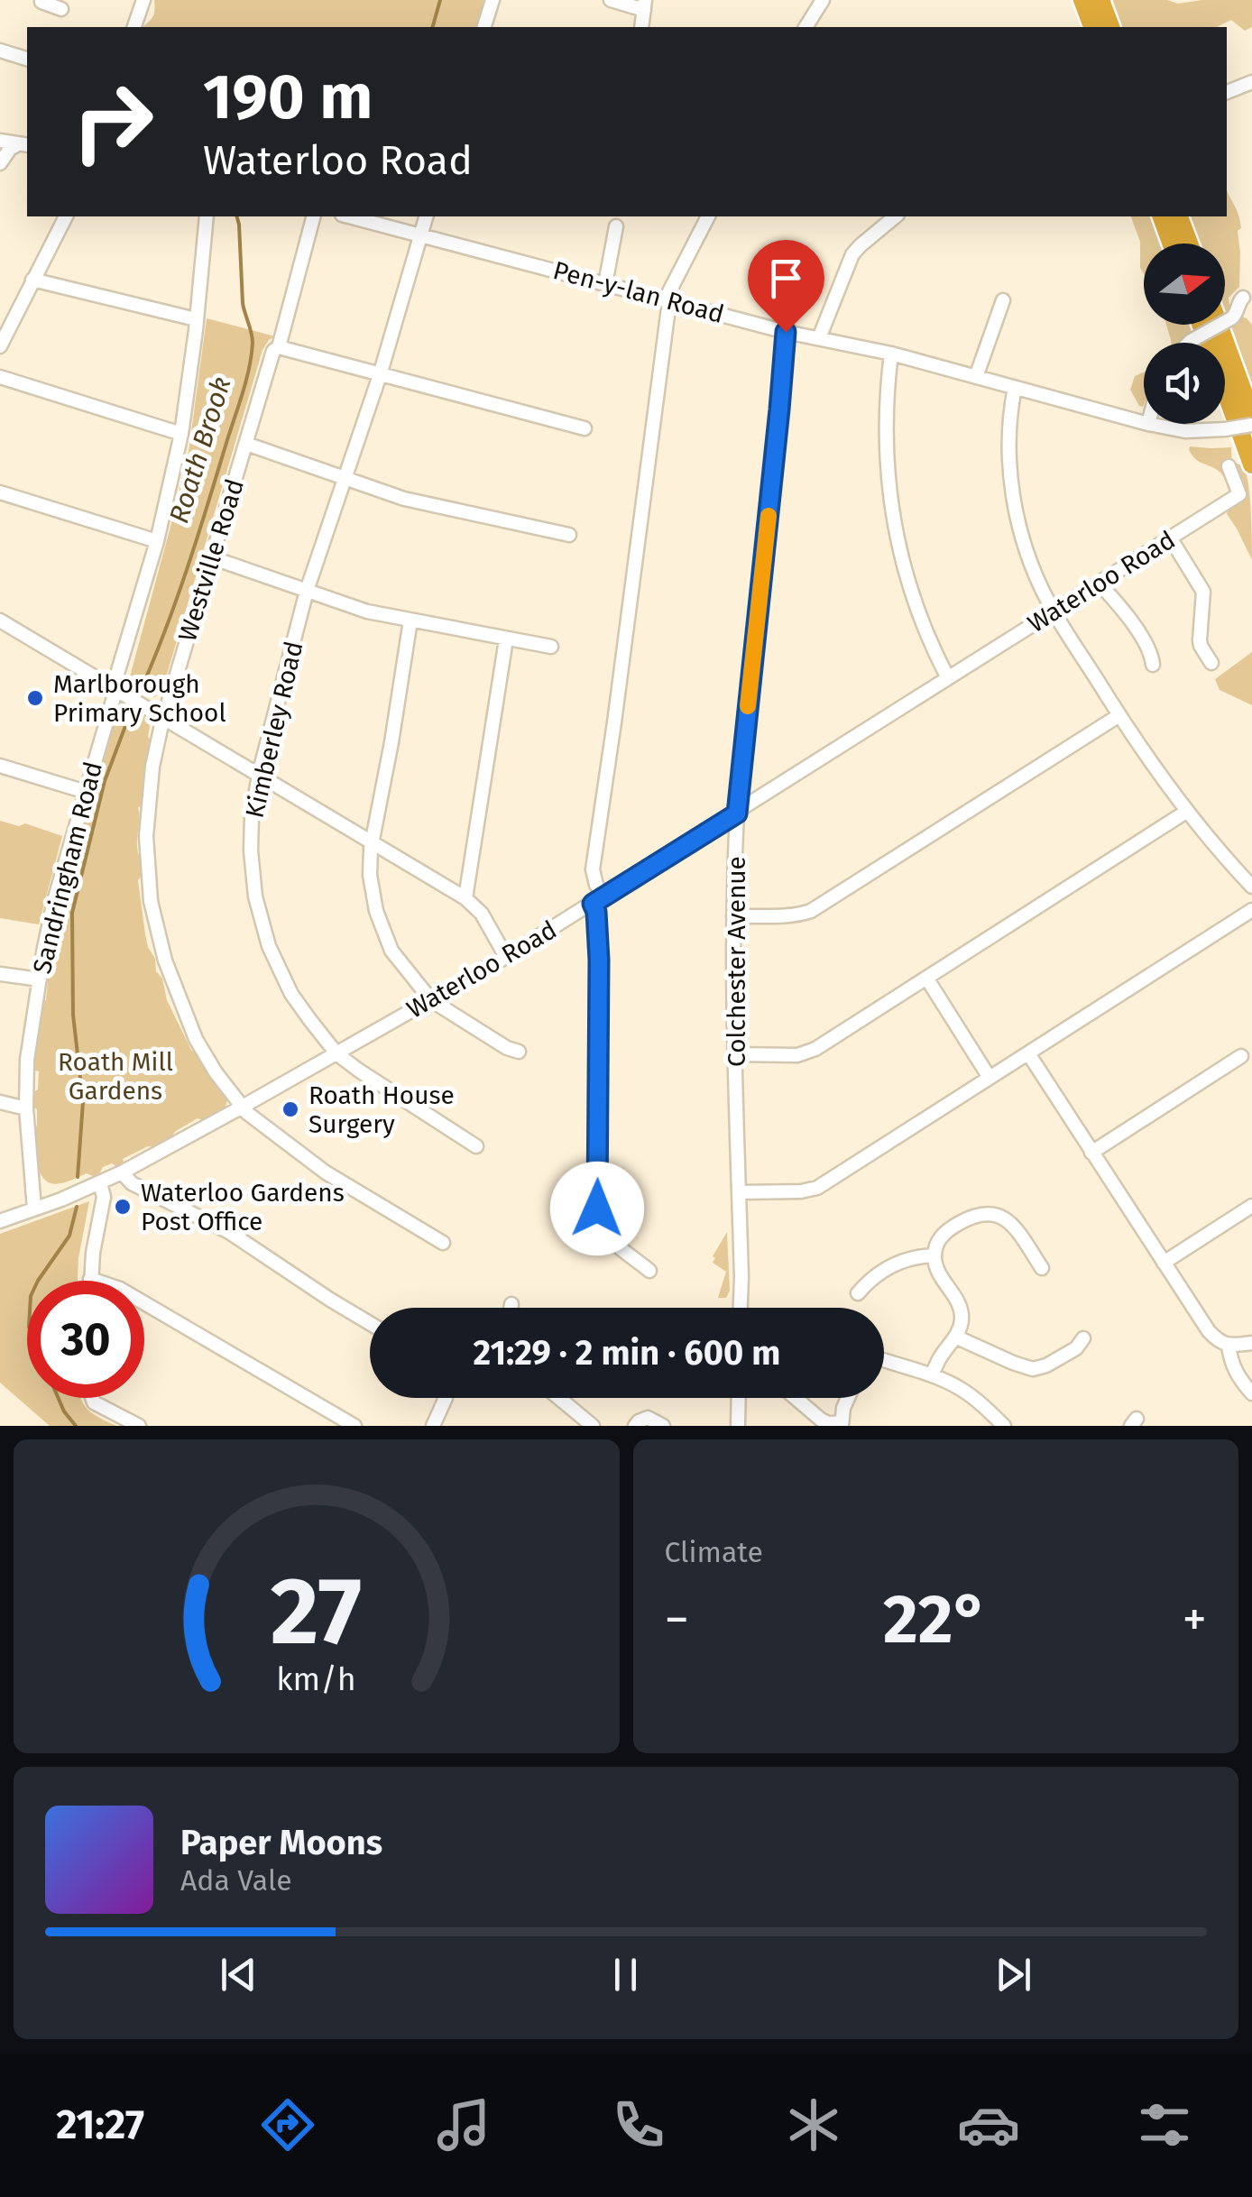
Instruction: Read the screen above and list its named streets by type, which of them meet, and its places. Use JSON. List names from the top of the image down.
{
  "streets": {
    "street": [
      "Pen-y-lan Road",
      "Westville Road",
      "Waterloo Road",
      "Kimberley Road",
      "Sandringham Road",
      "Colchester Avenue"
    ]
  },
  "crossings": [
    ["Pen-y-lan Road", "Kimberley Road"],
    ["Pen-y-lan Road", "Colchester Avenue"],
    ["Westville Road", "Waterloo Road"],
    ["Waterloo Road", "Kimberley Road"],
    ["Waterloo Road", "Sandringham Road"],
    ["Waterloo Road", "Colchester Avenue"]
  ],
  "water": ["Roath Brook"],
  "parks": ["Roath Mill Gardens"],
  "places": ["Marlborough Primary School", "Roath House Surgery", "Waterloo Gardens Post Office"],
  "north": "right",
  "page": {
    "turn": ["190 m", "Waterloo Road"],
    "limit": "30",
    "trip": "21:29 · 2 min · 600 m",
    "tile": "Climate",
    "heat": ["−", "22°", "+"],
    "song": ["Paper Moons", "Ada Vale"],
    "tabs": "21:27",
    "gauge": ["27", "km/h"]
  }
}
